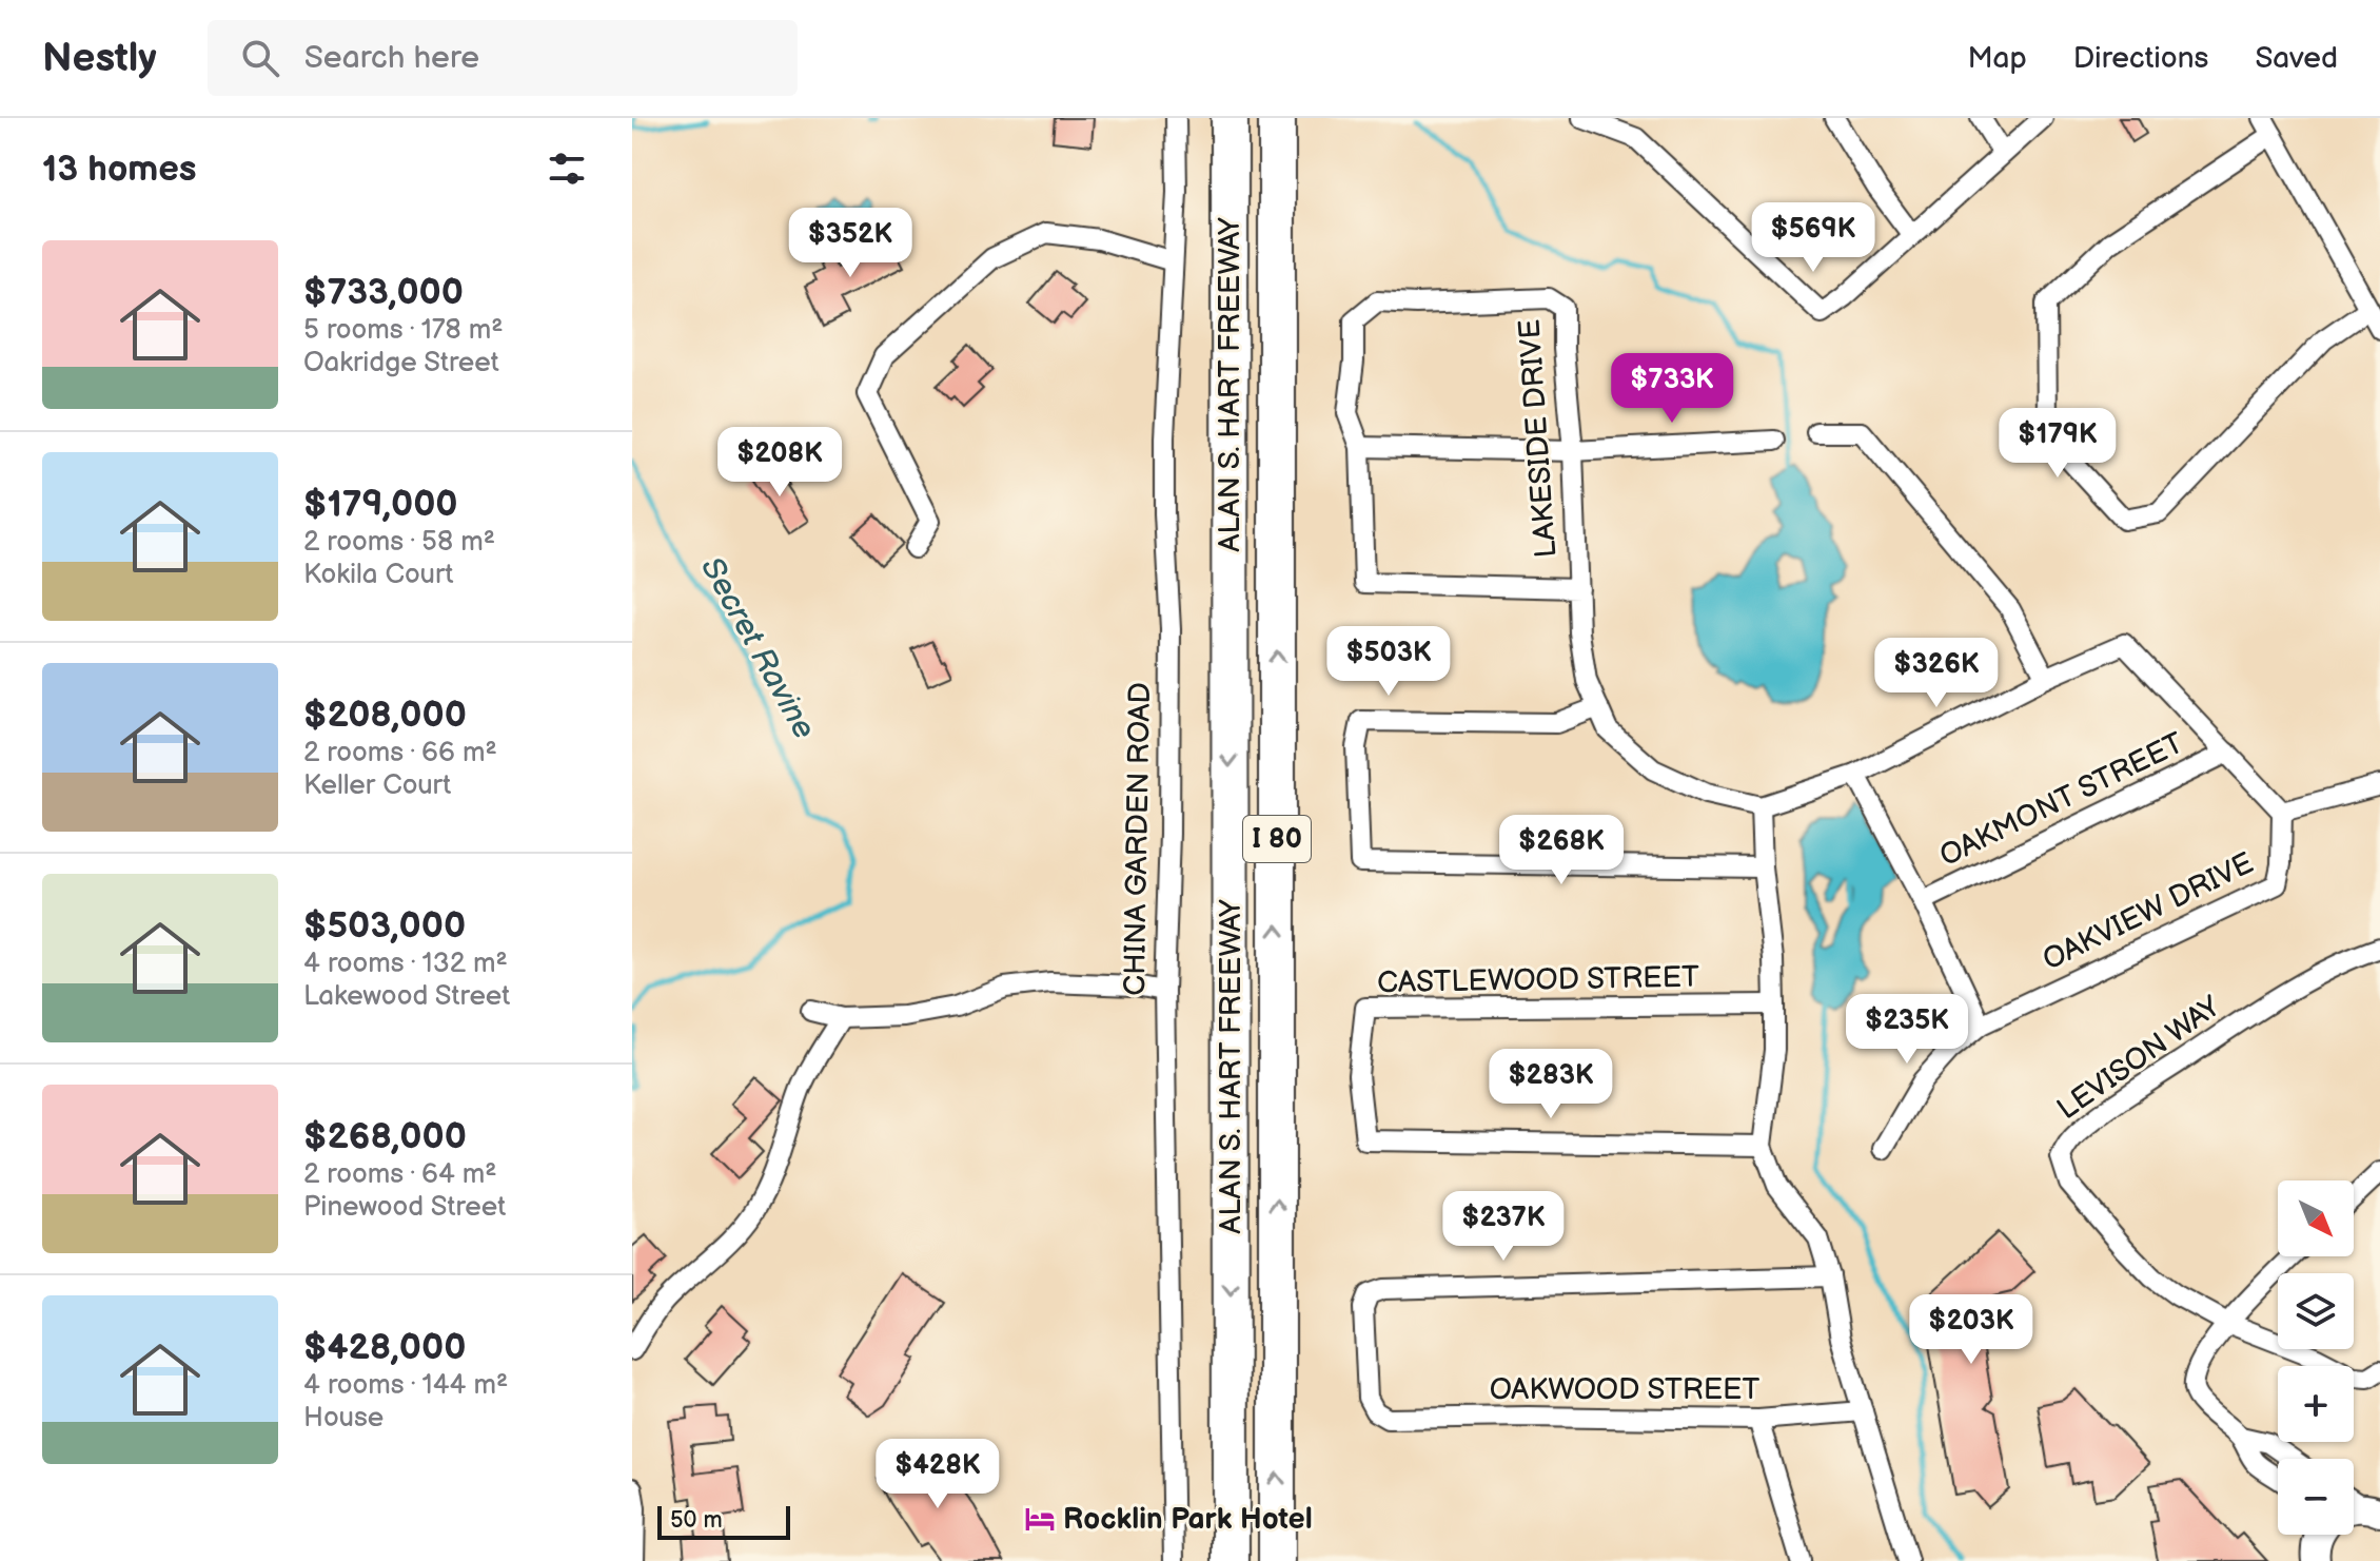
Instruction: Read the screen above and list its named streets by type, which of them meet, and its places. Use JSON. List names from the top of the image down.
{
  "streets": {
    "highway": ["ALAN S. HART FREEWAY", "I 80"],
    "street": [
      "LAKESIDE DRIVE",
      "OAKMONT STREET",
      "CHINA GARDEN ROAD",
      "OAKVIEW DRIVE",
      "CASTLEWOOD STREET",
      "LEVISON WAY",
      "OAKWOOD STREET"
    ]
  },
  "water": ["Secret Ravine"],
  "places": {
    "hotel": ["Rocklin Park Hotel"]
  },
  "scale_bar": "50 m",
  "north": "bottom right",
  "page": {
    "header": "Nestly",
    "search": "Search here",
    "nav": ["Map", "Directions", "Saved"],
    "heading": "13 homes",
    "price": [
      "$569K",
      "$352K",
      "$733K",
      "$179K",
      "$208K",
      "$503K",
      "$326K",
      "$268K",
      "$235K",
      "$283K",
      "$237K",
      "$203K",
      "$428K"
    ],
    "list": [
      {
        "name": "$733,000",
        "note": "5 rooms · 178 m² · Oakridge Street"
      },
      {
        "name": "$179,000",
        "note": "2 rooms · 58 m² · Kokila Court"
      },
      {
        "name": "$208,000",
        "note": "2 rooms · 66 m² · Keller Court"
      },
      {
        "name": "$503,000",
        "note": "4 rooms · 132 m² · Lakewood Street"
      },
      {
        "name": "$268,000",
        "note": "2 rooms · 64 m² · Pinewood Street"
      },
      {
        "name": "$428,000",
        "note": "4 rooms · 144 m² · House"
      }
    ],
    "map_buttons": ["+", "−"],
    "scale": "50 m"
  }
}
